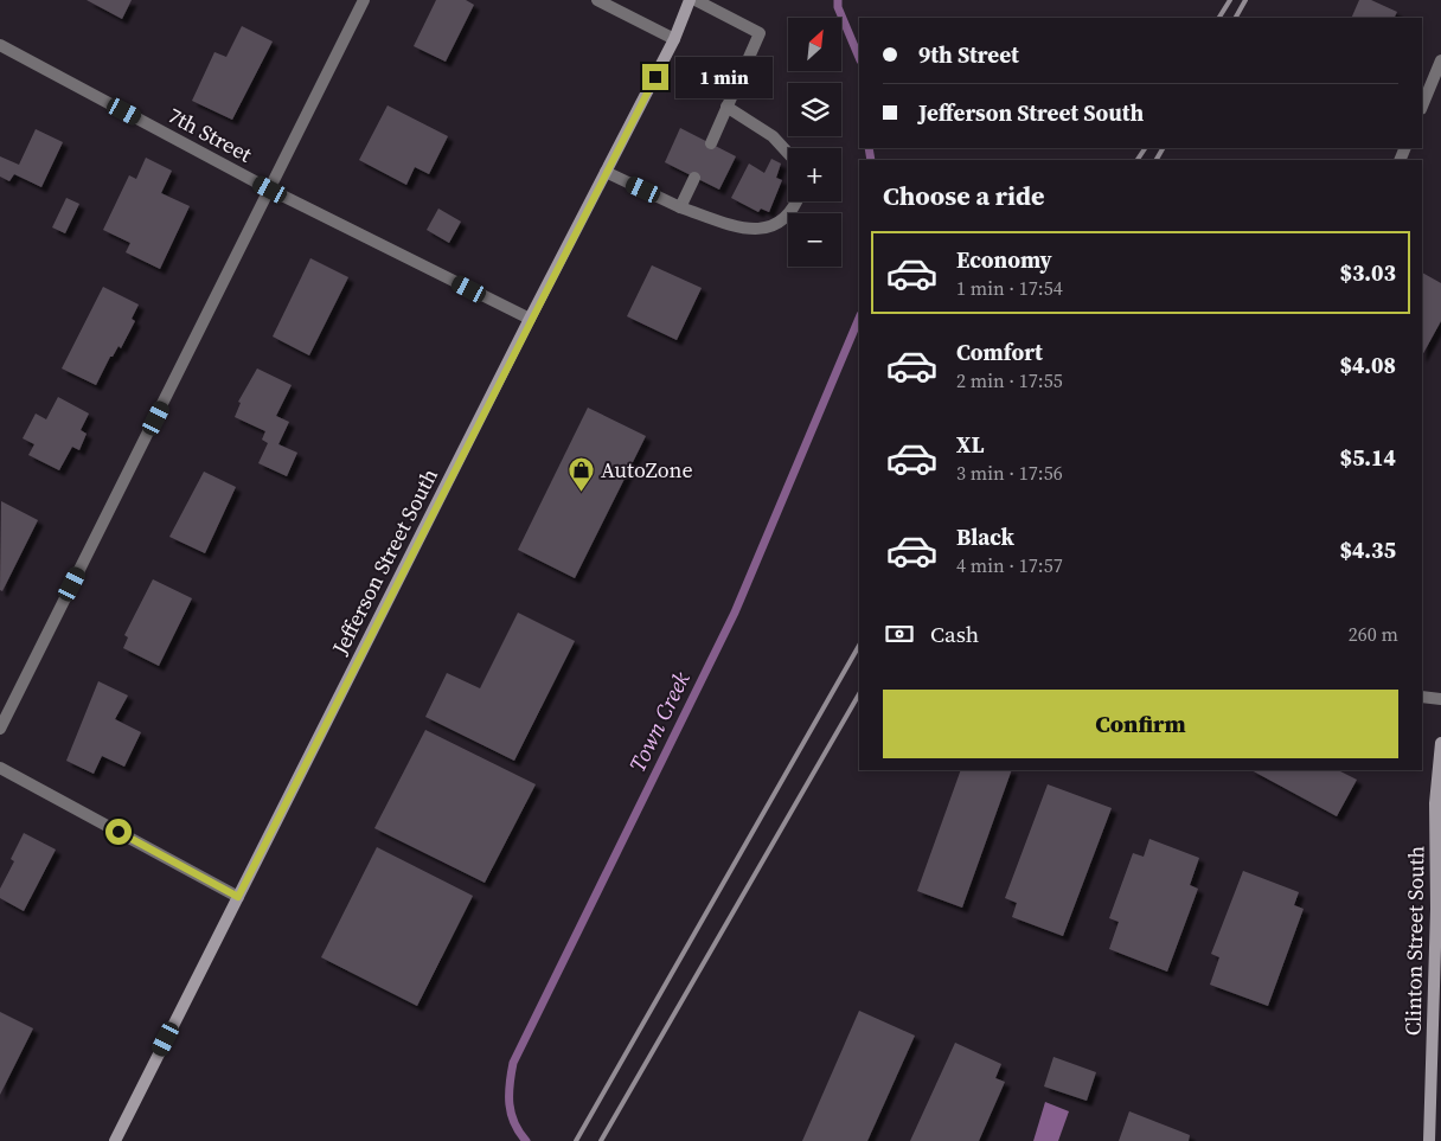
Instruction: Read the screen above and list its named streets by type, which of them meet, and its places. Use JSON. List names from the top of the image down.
{
  "streets": {
    "main road": ["Jefferson Street South", "Clinton Street South"],
    "street": ["7th Street"]
  },
  "crossings": [
    ["7th Street", "Jefferson Street South"]
  ],
  "water": ["Town Creek"],
  "places": {
    "shop": ["AutoZone"]
  },
  "north": "top right",
  "page": {
    "map_buttons": ["+", "−"],
    "banner": ["9th Street", "Jefferson Street South"],
    "bubble": "1 min",
    "heading": "Choose a ride",
    "list": [
      {
        "name": "Economy",
        "note": "1 min · 17:54",
        "value": "$3.03"
      },
      {
        "name": "Comfort",
        "note": "2 min · 17:55",
        "value": "$4.08"
      },
      {
        "name": "XL",
        "note": "3 min · 17:56",
        "value": "$5.14"
      },
      {
        "name": "Black",
        "note": "4 min · 17:57",
        "value": "$4.35"
      }
    ],
    "pay": ["Cash", "260 m"],
    "buttons": "Confirm"
  }
}
